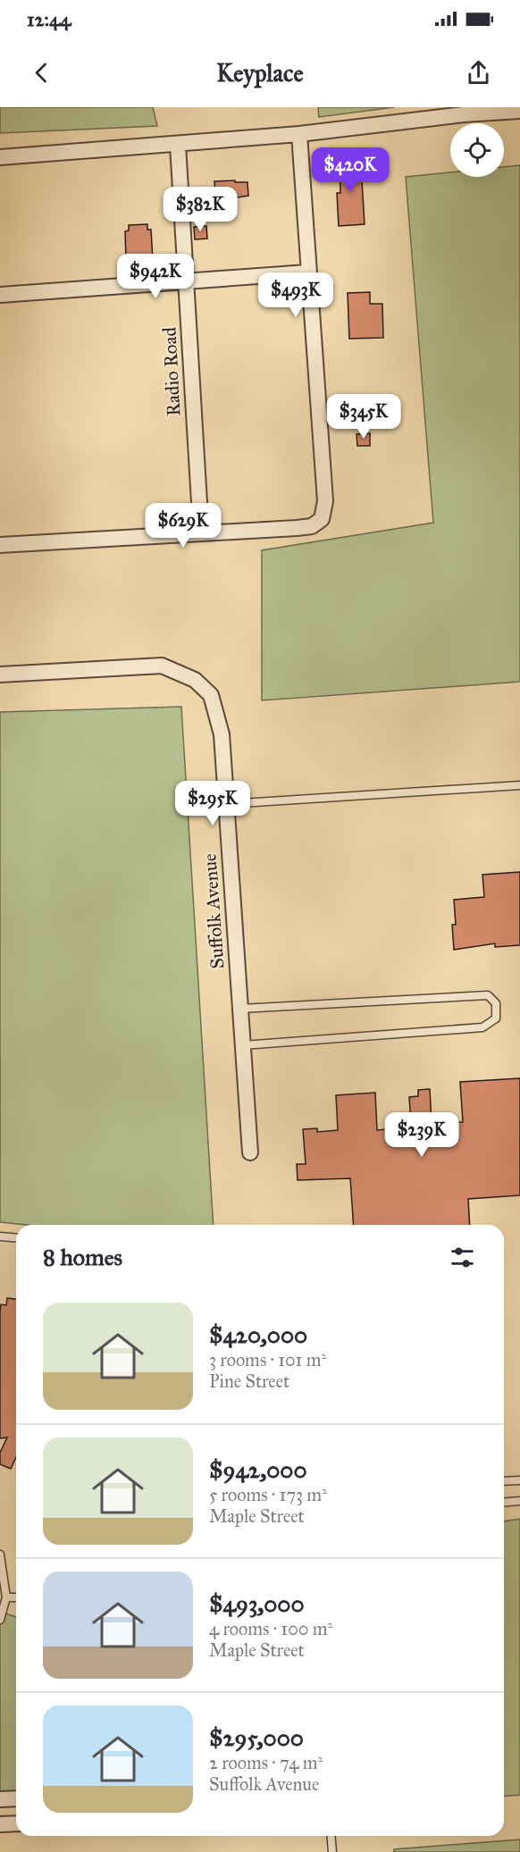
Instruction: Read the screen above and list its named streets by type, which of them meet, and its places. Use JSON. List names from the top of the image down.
{
  "streets": {
    "street": ["Radio Road", "Suffolk Avenue"]
  },
  "page": {
    "status": "12:44",
    "header": "Keyplace",
    "price": [
      "$420K",
      "$382K",
      "$942K",
      "$493K",
      "$345K",
      "$629K",
      "$295K",
      "$239K"
    ],
    "heading": "8 homes",
    "list": [
      {
        "name": "$420,000",
        "note": "3 rooms · 101 m² · Pine Street"
      },
      {
        "name": "$942,000",
        "note": "5 rooms · 173 m² · Maple Street"
      },
      {
        "name": "$493,000",
        "note": "4 rooms · 100 m² · Maple Street"
      },
      {
        "name": "$295,000",
        "note": "2 rooms · 74 m² · Suffolk Avenue"
      }
    ]
  }
}
